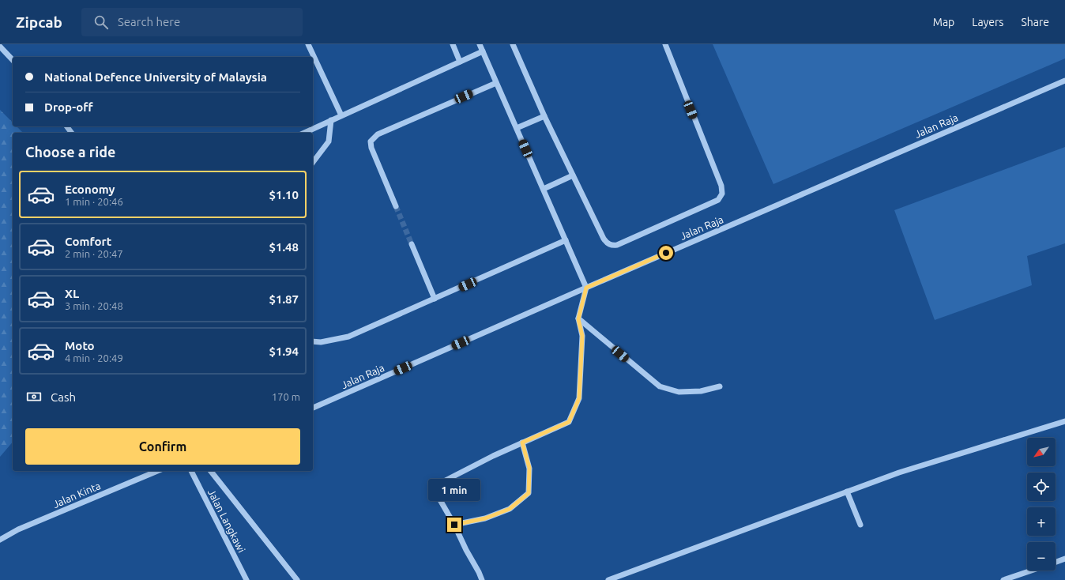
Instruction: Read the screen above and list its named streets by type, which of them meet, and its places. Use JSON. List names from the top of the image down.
{
  "streets": {
    "street": ["Jalan Raja", "Jalan Kinta", "Jalan Langkawi"]
  },
  "north": "bottom left",
  "page": {
    "header": "Zipcab",
    "search": "Search here",
    "nav": ["Map", "Layers", "Share"],
    "banner": ["National Defence University of Malaysia", "Drop-off"],
    "heading": "Choose a ride",
    "list": [
      {
        "name": "Economy",
        "note": "1 min · 20:46",
        "value": "$1.10"
      },
      {
        "name": "Comfort",
        "note": "2 min · 20:47",
        "value": "$1.48"
      },
      {
        "name": "XL",
        "note": "3 min · 20:48",
        "value": "$1.87"
      },
      {
        "name": "Moto",
        "note": "4 min · 20:49",
        "value": "$1.94"
      }
    ],
    "pay": ["Cash", "170 m"],
    "buttons": "Confirm",
    "map_buttons": ["+", "−"],
    "bubble": "1 min"
  }
}
